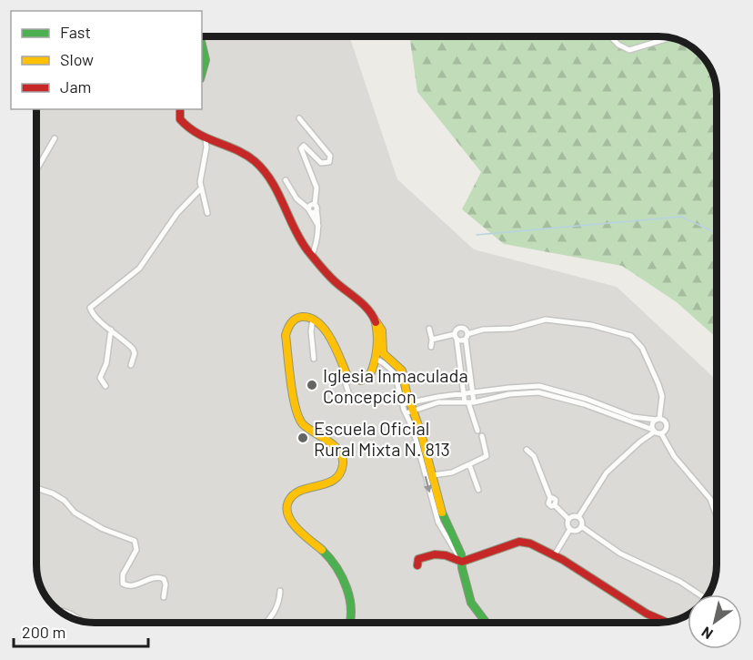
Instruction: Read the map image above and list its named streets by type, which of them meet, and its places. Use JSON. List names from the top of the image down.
{
  "places": ["Iglesia Inmaculada Concepcion", "Escuela Oficial Rural Mixta N. 813"],
  "legend": ["Fast", "Slow", "Jam"],
  "scale_bar": "200 m",
  "north": "bottom left"
}
